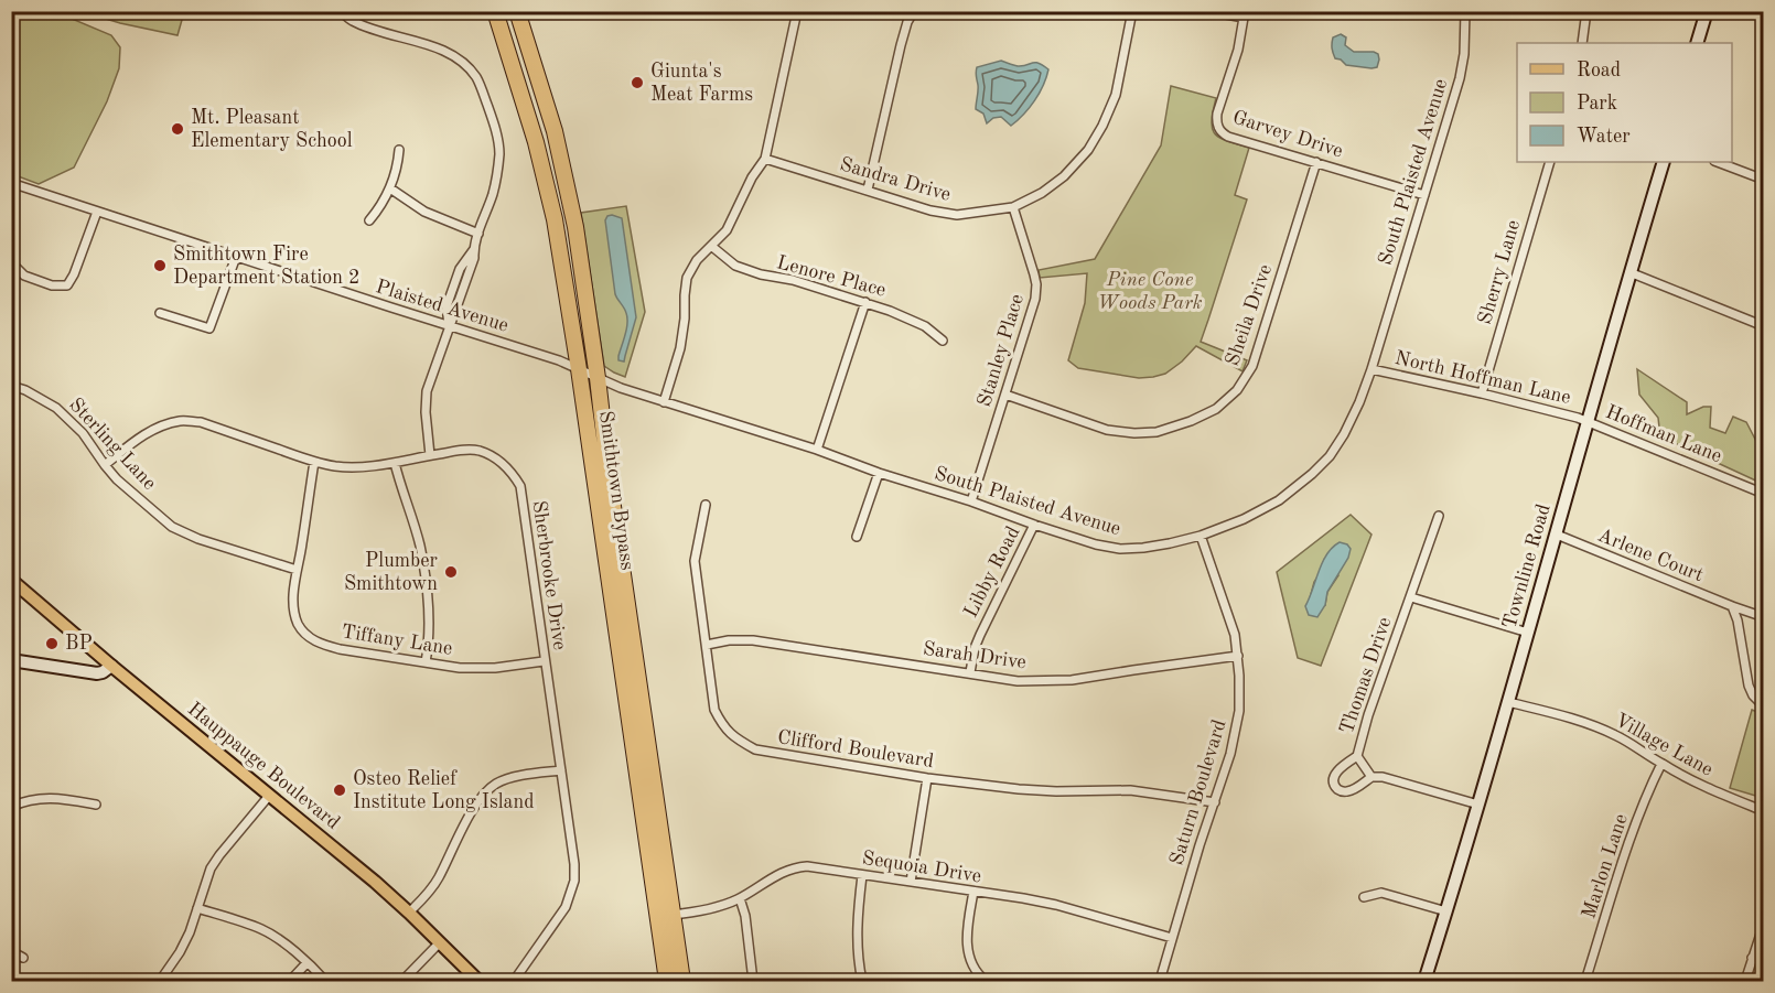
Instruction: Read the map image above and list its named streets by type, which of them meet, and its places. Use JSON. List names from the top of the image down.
{
  "streets": {
    "highway": ["Smithtown Bypass"],
    "main road": ["Hauppauge Boulevard"],
    "street": [
      "Garvey Drive",
      "South Plaisted Avenue",
      "Sandra Drive",
      "Sherry Lane",
      "Lenore Place",
      "Plaisted Avenue",
      "Sheila Drive",
      "Stanley Place",
      "North Hoffman Lane",
      "Hoffman Lane",
      "Sterling Lane",
      "Arlene Court",
      "Townline Road",
      "Libby Road",
      "Sherbrooke Drive",
      "Tiffany Lane",
      "Sarah Drive",
      "Thomas Drive",
      "Village Lane",
      "Clifford Boulevard",
      "Saturn Boulevard",
      "Marlon Lane",
      "Sequoia Drive"
    ]
  },
  "crossings": [
    ["Garvey Drive", "South Plaisted Avenue"],
    ["Garvey Drive", "Sheila Drive"],
    ["South Plaisted Avenue", "Plaisted Avenue"],
    ["South Plaisted Avenue", "Stanley Place"],
    ["South Plaisted Avenue", "North Hoffman Lane"],
    ["South Plaisted Avenue", "Smithtown Bypass"],
    ["South Plaisted Avenue", "Libby Road"],
    ["South Plaisted Avenue", "Saturn Boulevard"],
    ["Sandra Drive", "Stanley Place"],
    ["Sherry Lane", "North Hoffman Lane"],
    ["Plaisted Avenue", "Smithtown Bypass"],
    ["Sheila Drive", "Stanley Place"],
    ["North Hoffman Lane", "Hoffman Lane"],
    ["North Hoffman Lane", "Townline Road"],
    ["Hoffman Lane", "Townline Road"],
    ["Sterling Lane", "Sherbrooke Drive"],
    ["Sterling Lane", "Tiffany Lane"],
    ["Smithtown Bypass", "Sequoia Drive"],
    ["Arlene Court", "Townline Road"],
    ["Townline Road", "Village Lane"],
    ["Libby Road", "Sarah Drive"],
    ["Sherbrooke Drive", "Tiffany Lane"],
    ["Sarah Drive", "Clifford Boulevard"],
    ["Sarah Drive", "Saturn Boulevard"],
    ["Village Lane", "Marlon Lane"],
    ["Clifford Boulevard", "Saturn Boulevard"],
    ["Saturn Boulevard", "Sequoia Drive"]
  ],
  "parks": ["Pine Cone Woods Park"],
  "places": [
    "Giunta's Meat Farms",
    "Mt. Pleasant Elementary School",
    "Smithtown Fire Department Station 2",
    "Plumber Smithtown",
    "BP",
    "Osteo Relief Institute Long Island"
  ],
  "legend": ["Road", "Park", "Water"]
}
